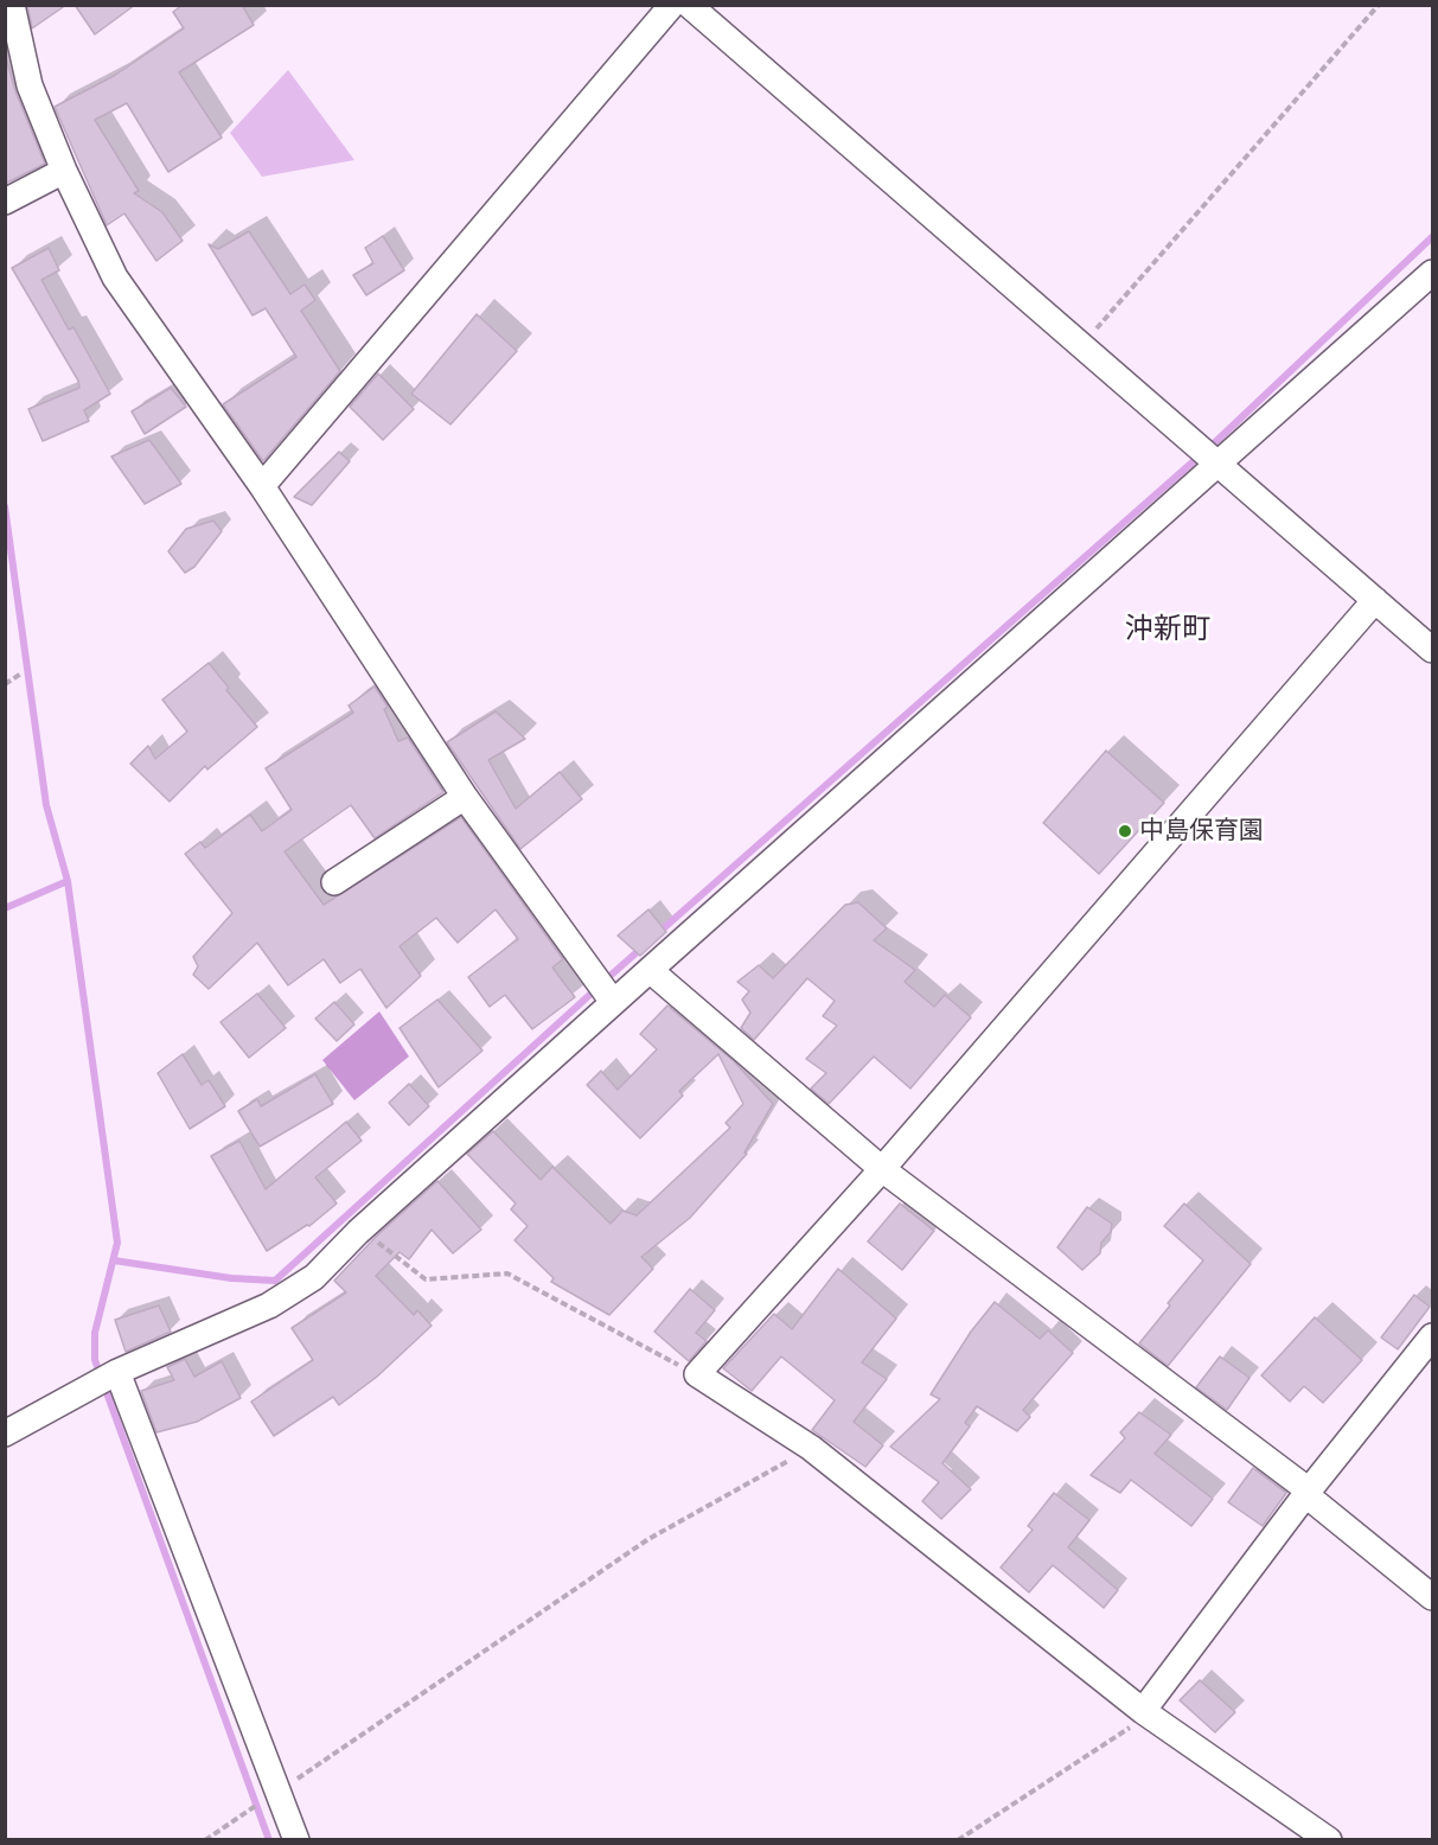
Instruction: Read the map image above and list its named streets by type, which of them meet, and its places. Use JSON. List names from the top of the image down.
{
  "districts": ["沖新町"],
  "places": ["中島保育園"]
}
